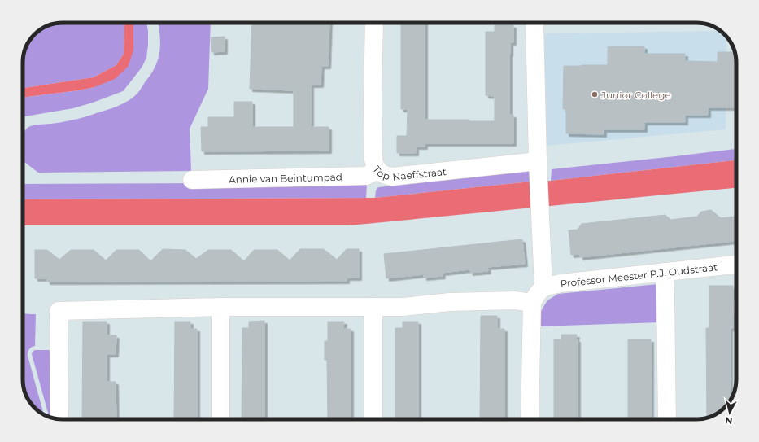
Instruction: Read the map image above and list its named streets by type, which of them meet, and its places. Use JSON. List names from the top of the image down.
{
  "streets": {
    "street": ["Top Naeffstraat", "Annie van Beintumpad", "Professor Meester P.J. Oudstraat"]
  },
  "crossings": [
    ["Top Naeffstraat", "Annie van Beintumpad"]
  ],
  "places": ["Junior College"],
  "north": "bottom"
}
